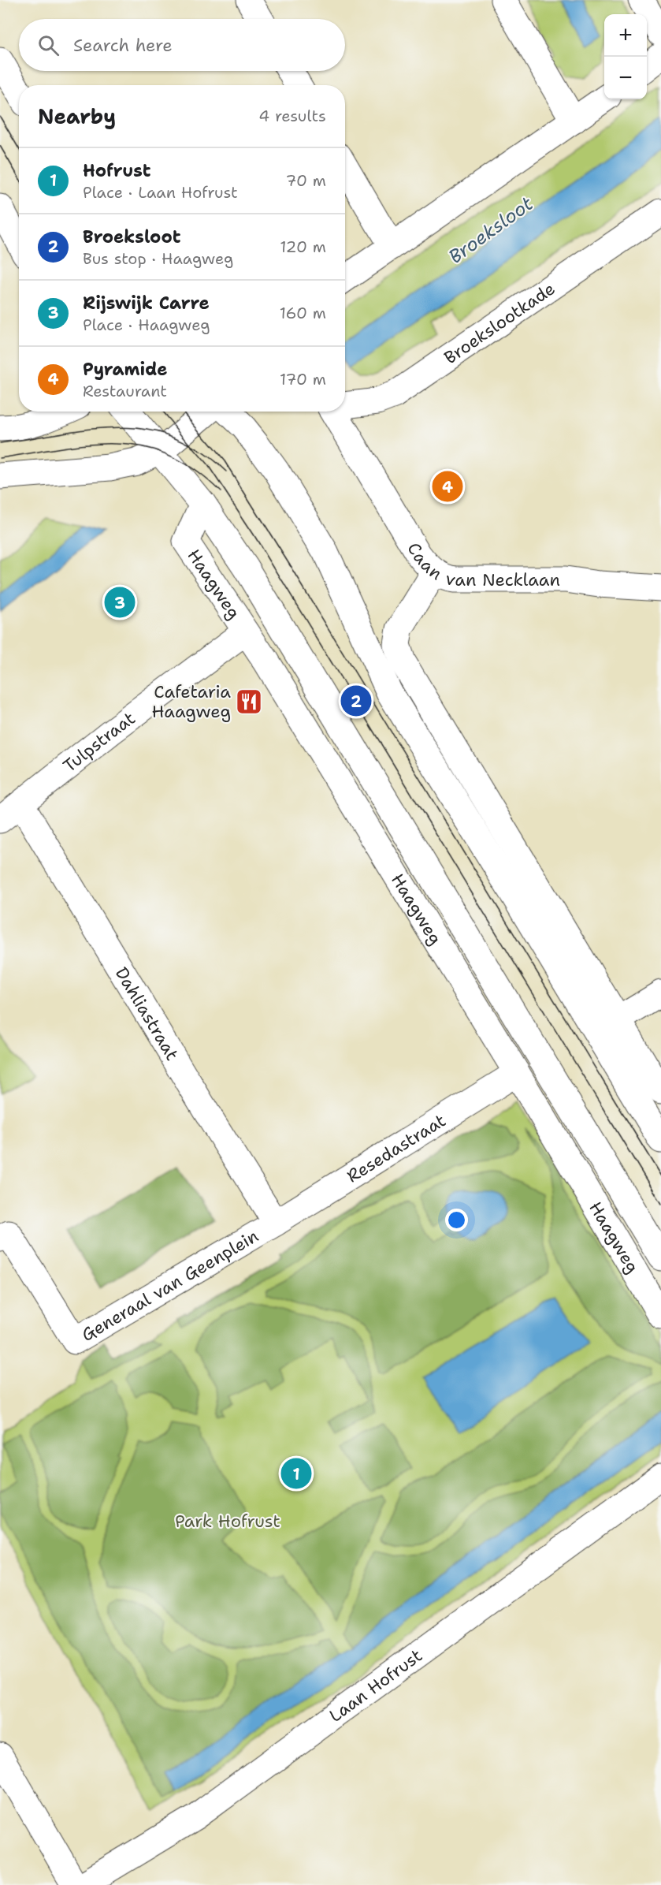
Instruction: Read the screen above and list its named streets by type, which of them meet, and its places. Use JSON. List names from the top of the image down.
{
  "streets": {
    "street": [
      "Broekslootkade",
      "Caan van Necklaan",
      "Haagweg",
      "Tulpstraat",
      "Dahliastraat",
      "Resedastraat",
      "Generaal van Geenplein",
      "Laan Hofrust"
    ]
  },
  "crossings": [
    ["Haagweg", "Tulpstraat"],
    ["Haagweg", "Resedastraat"],
    ["Tulpstraat", "Dahliastraat"],
    ["Dahliastraat", "Resedastraat"],
    ["Dahliastraat", "Generaal van Geenplein"],
    ["Resedastraat", "Generaal van Geenplein"]
  ],
  "water": ["Broeksloot"],
  "parks": ["Park Hofrust"],
  "places": {
    "restaurant": ["Cafetaria Haagweg"]
  },
  "page": {
    "map_buttons": ["+", "−"],
    "search": "Search here",
    "heading": ["Nearby", "4 results"],
    "list": [
      {
        "mark": "1",
        "name": "Hofrust",
        "note": "Place · Laan Hofrust",
        "value": "70 m"
      },
      {
        "mark": "2",
        "name": "Broeksloot",
        "note": "Bus stop · Haagweg",
        "value": "120 m"
      },
      {
        "mark": "3",
        "name": "Rijswijk Carre",
        "note": "Place · Haagweg",
        "value": "160 m"
      },
      {
        "mark": "4",
        "name": "Pyramide",
        "note": "Restaurant",
        "value": "170 m"
      }
    ],
    "pins": [
      "4",
      "3",
      "2",
      "1"
    ]
  }
}
